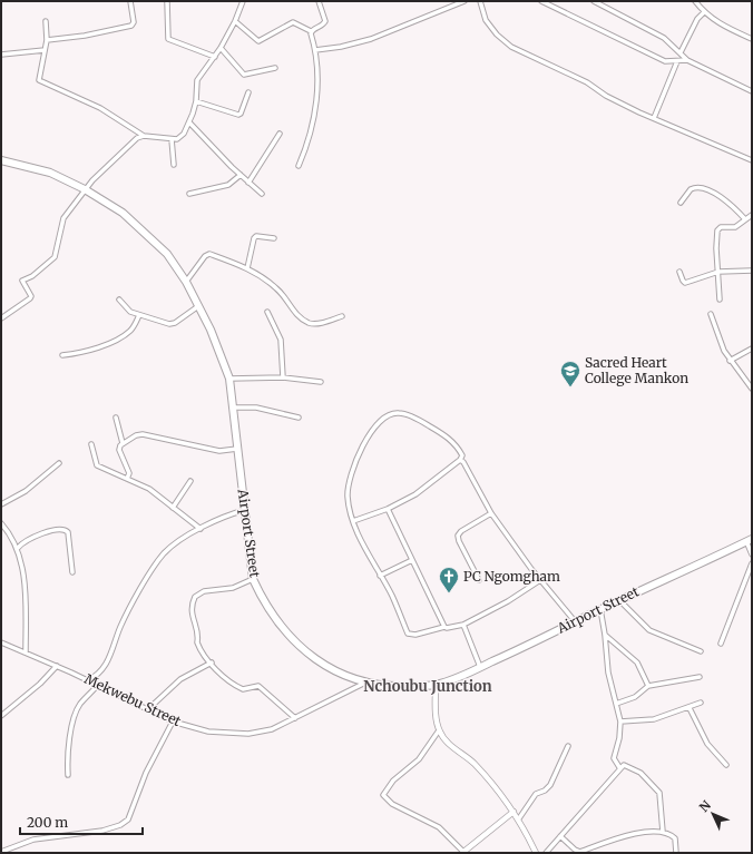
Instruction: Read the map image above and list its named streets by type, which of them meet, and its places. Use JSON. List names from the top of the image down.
{
  "streets": {
    "highway": ["Airport Street"],
    "street": ["Mekwebu Street"]
  },
  "crossings": [
    ["Airport Street", "Mekwebu Street"]
  ],
  "districts": ["Nchoubu Junction"],
  "places": {
    "school or university": ["Sacred Heart College Mankon"],
    "church": ["PC Ngomgham"]
  },
  "scale_bar": "200 m",
  "north": "top left"
}
